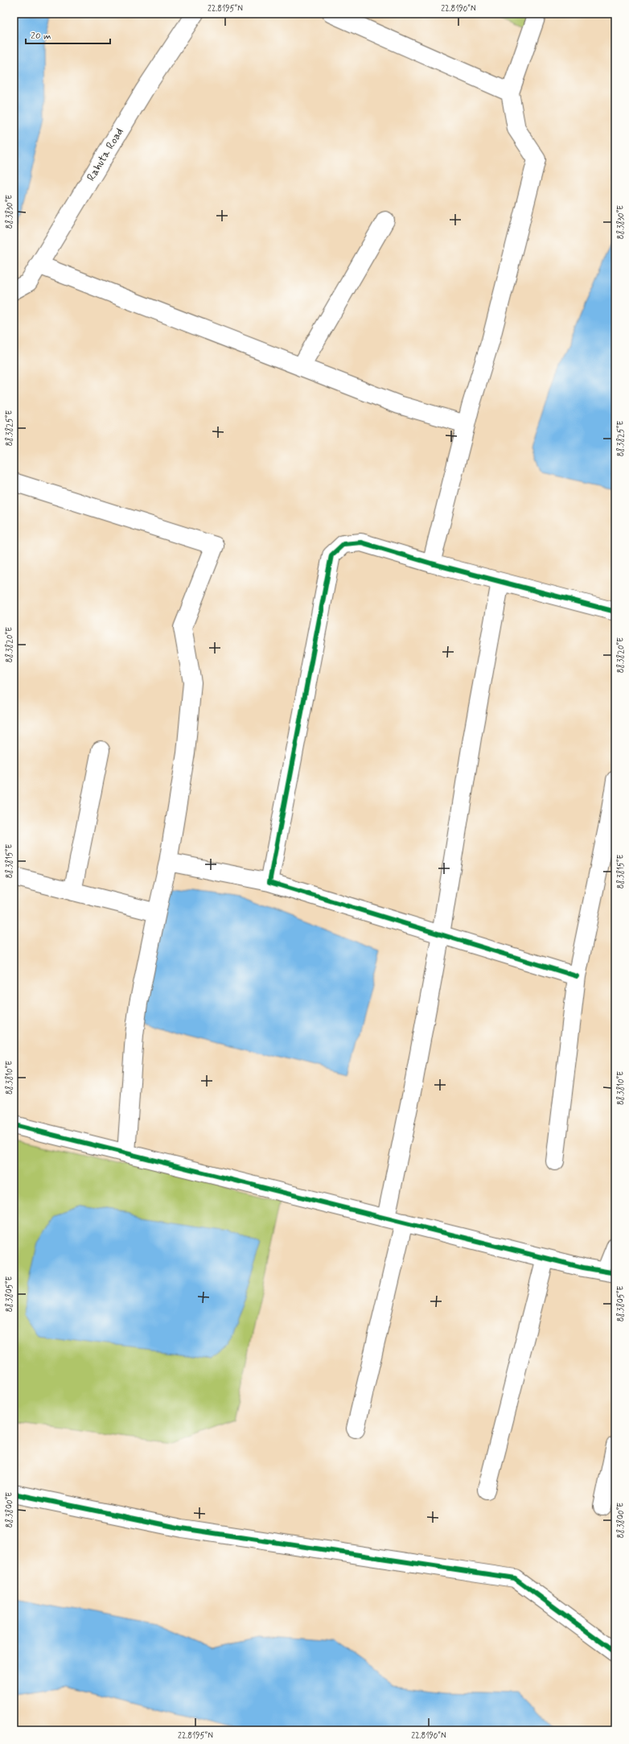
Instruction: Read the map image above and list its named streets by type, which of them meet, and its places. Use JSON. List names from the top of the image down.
{
  "streets": {
    "street": ["Rahuta Road"]
  },
  "scale_bar": "20 m",
  "coordinates": [
    "22.8195°N",
    "22.8190°N",
    "88.3830°E",
    "88.3825°E",
    "88.3820°E",
    "88.3815°E",
    "88.3810°E",
    "88.3805°E",
    "88.3800°E"
  ]
}
